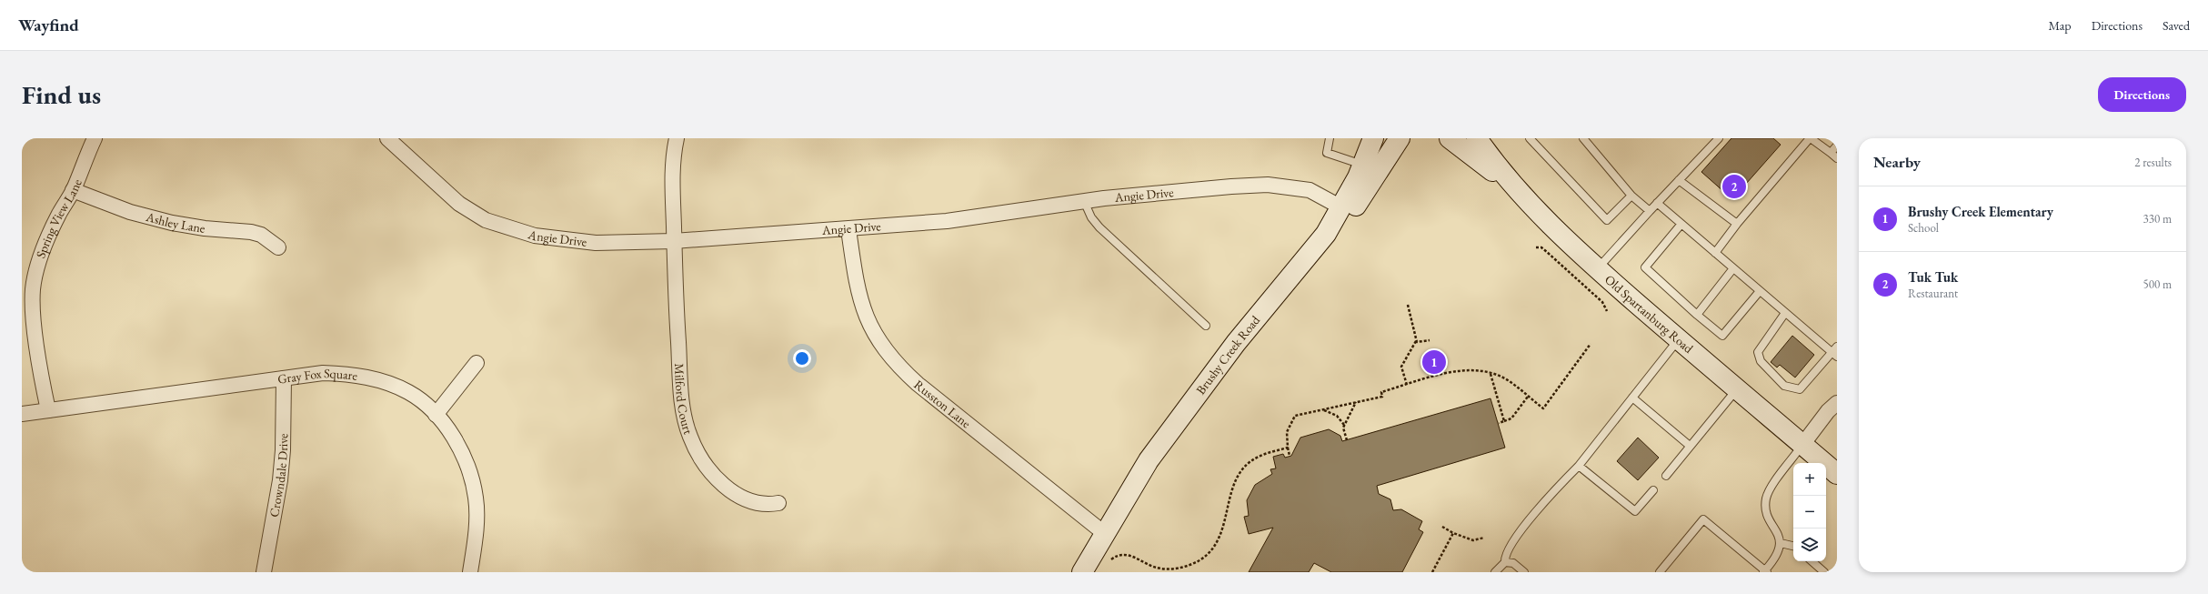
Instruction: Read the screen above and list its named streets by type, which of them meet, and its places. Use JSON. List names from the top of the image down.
{
  "streets": {
    "main road": ["Old Spartanburg Road", "Brushy Creek Road"],
    "street": [
      "Angie Drive",
      "Spring View Lane",
      "Ashley Lane",
      "Gray Fox Square",
      "Milford Court",
      "Russton Lane",
      "Crowndale Drive"
    ]
  },
  "crossings": [
    ["Angie Drive", "Brushy Creek Road"],
    ["Angie Drive", "Milford Court"],
    ["Angie Drive", "Russton Lane"],
    ["Spring View Lane", "Ashley Lane"],
    ["Spring View Lane", "Gray Fox Square"],
    ["Brushy Creek Road", "Russton Lane"],
    ["Gray Fox Square", "Crowndale Drive"]
  ],
  "page": {
    "header": "Wayfind",
    "nav": ["Map", "Directions", "Saved"],
    "buttons": "Directions",
    "title": "Find us",
    "heading": ["Nearby", "2 results"],
    "pins": ["2", "1"],
    "list": [
      {
        "mark": "1",
        "name": "Brushy Creek Elementary",
        "note": "School",
        "value": "330 m"
      },
      {
        "mark": "2",
        "name": "Tuk Tuk",
        "note": "Restaurant",
        "value": "500 m"
      }
    ],
    "map_buttons": ["+", "−"]
  }
}
